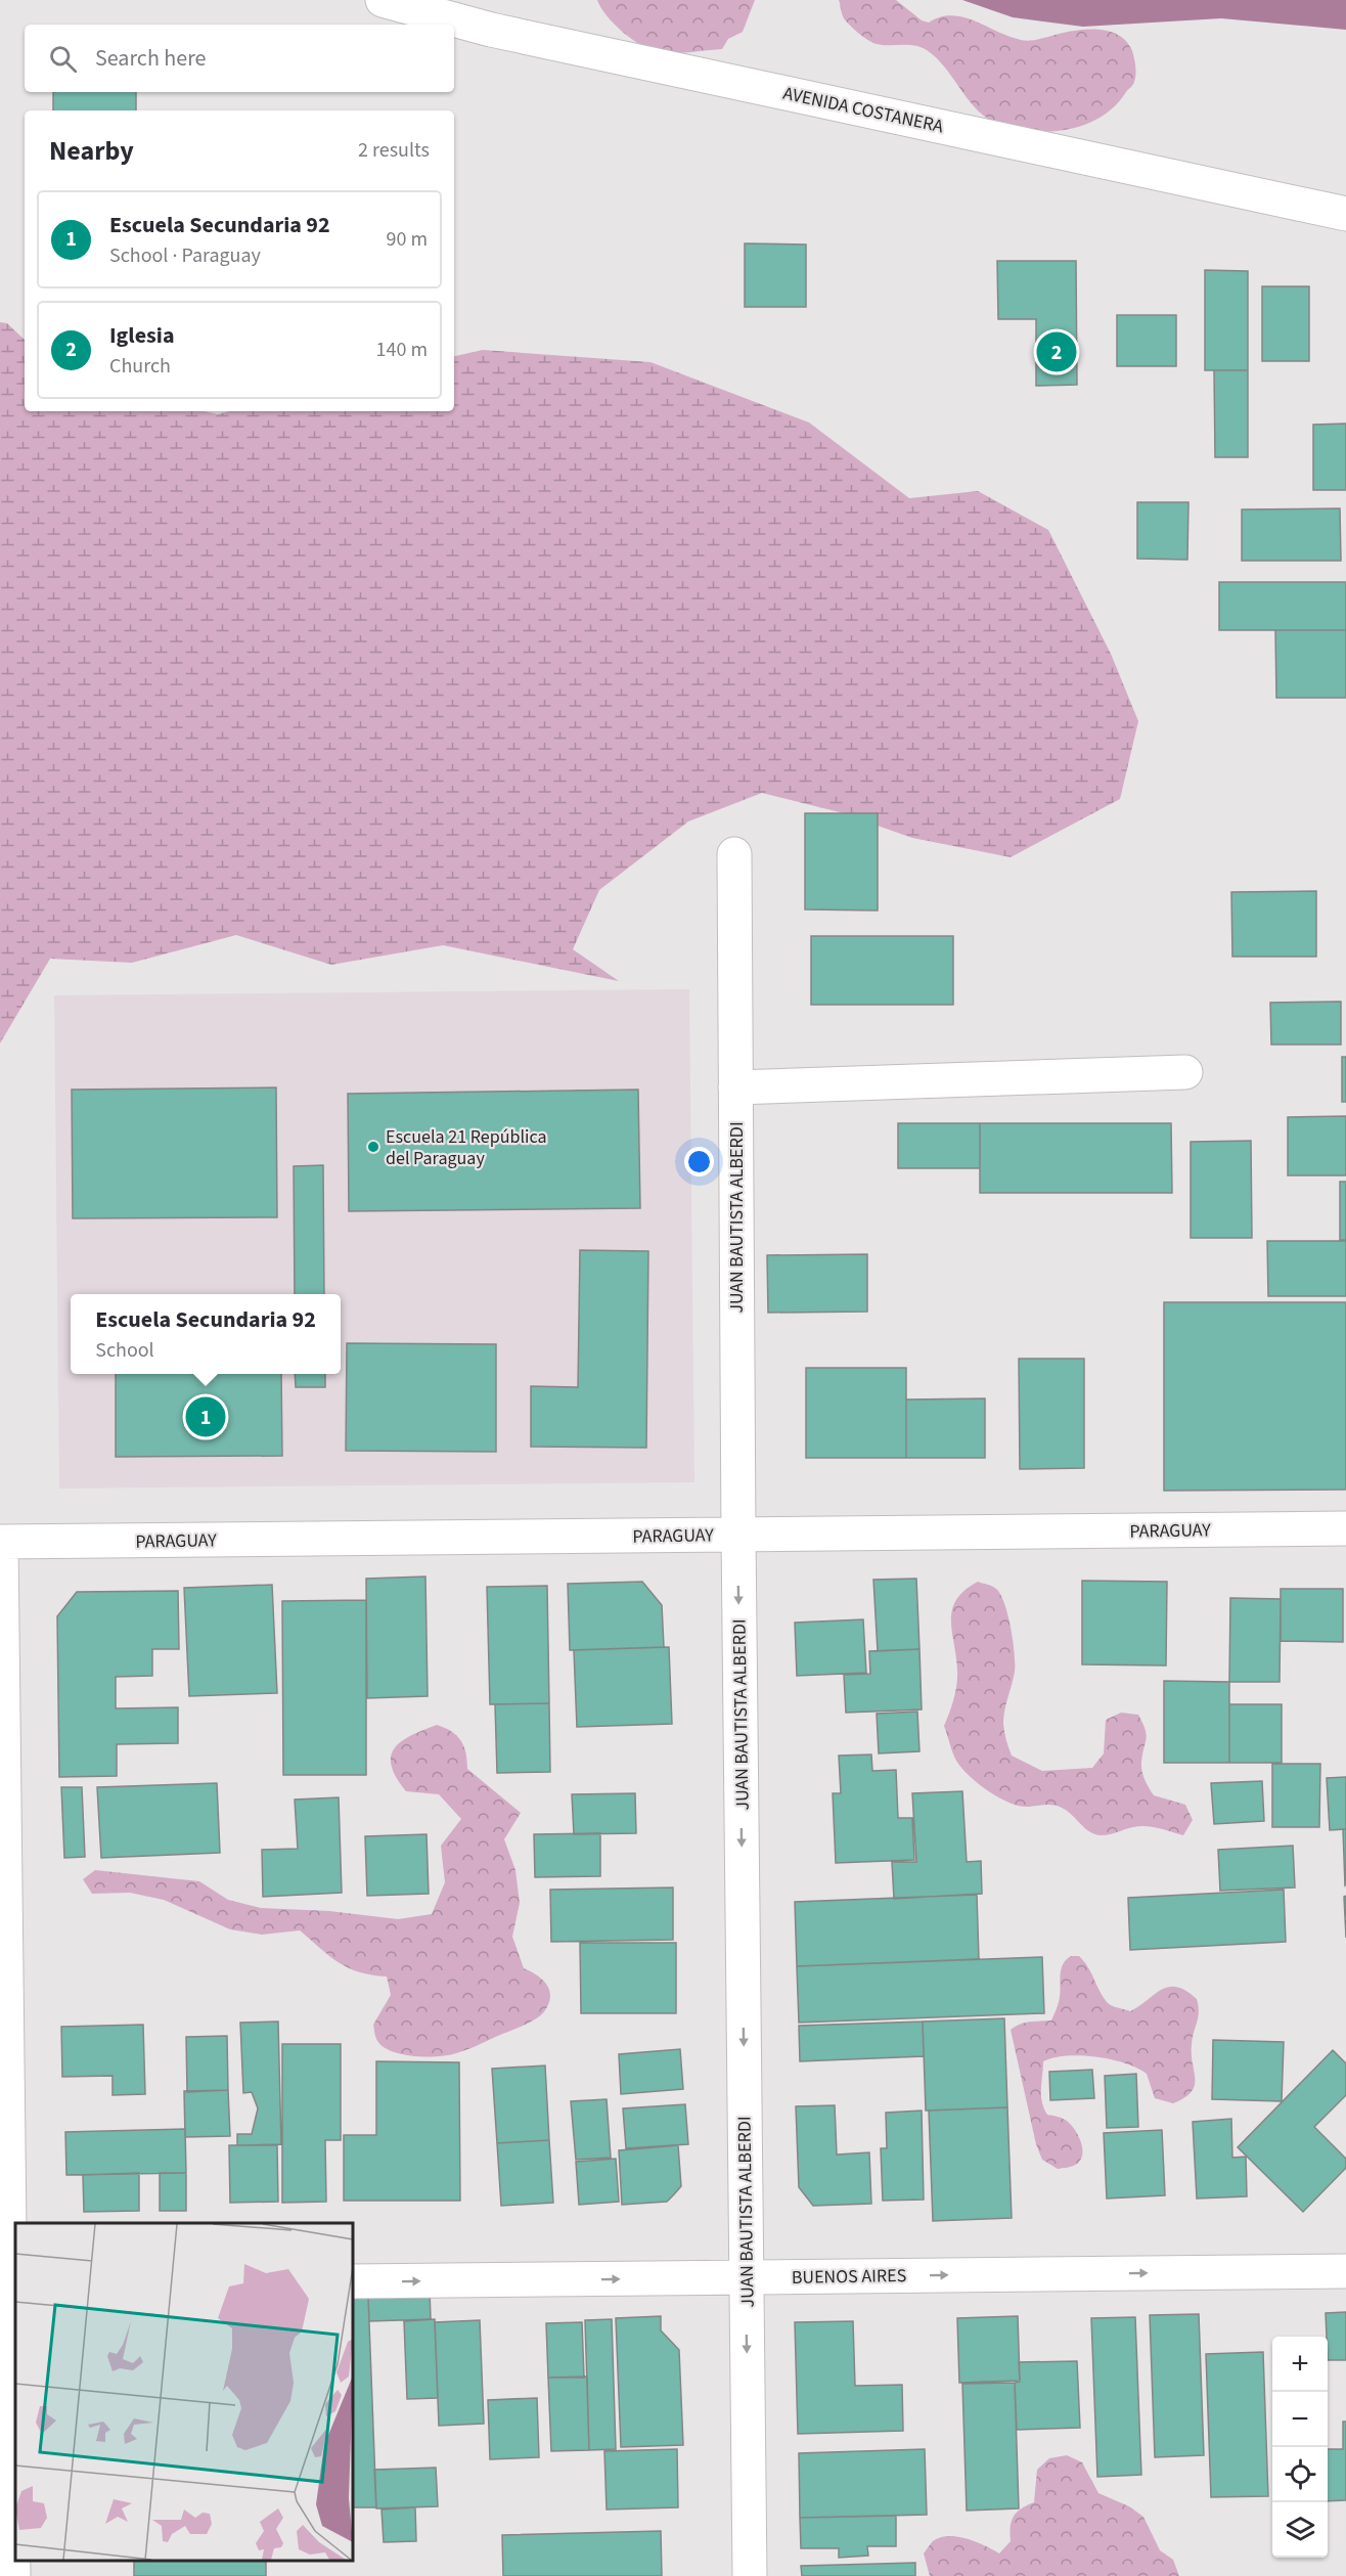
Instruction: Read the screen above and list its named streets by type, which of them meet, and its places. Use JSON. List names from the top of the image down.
{
  "streets": {
    "street": [
      "AVENIDA COSTANERA",
      "JUAN BAUTISTA ALBERDI",
      "PARAGUAY",
      "BUENOS AIRES"
    ]
  },
  "crossings": [
    ["JUAN BAUTISTA ALBERDI", "PARAGUAY"],
    ["JUAN BAUTISTA ALBERDI", "BUENOS AIRES"]
  ],
  "one_way": ["JUAN BAUTISTA ALBERDI", "BUENOS AIRES"],
  "places": ["Escuela 21 República del Paraguay"],
  "page": {
    "search": "Search here",
    "heading": ["Nearby", "2 results"],
    "list": [
      {
        "mark": "1",
        "name": "Escuela Secundaria 92",
        "note": "School · Paraguay",
        "value": "90 m"
      },
      {
        "mark": "2",
        "name": "Iglesia",
        "note": "Church",
        "value": "140 m"
      }
    ],
    "pins": ["2", "1"],
    "popup": ["Escuela Secundaria 92", "School"],
    "map_buttons": ["+", "−"]
  }
}
